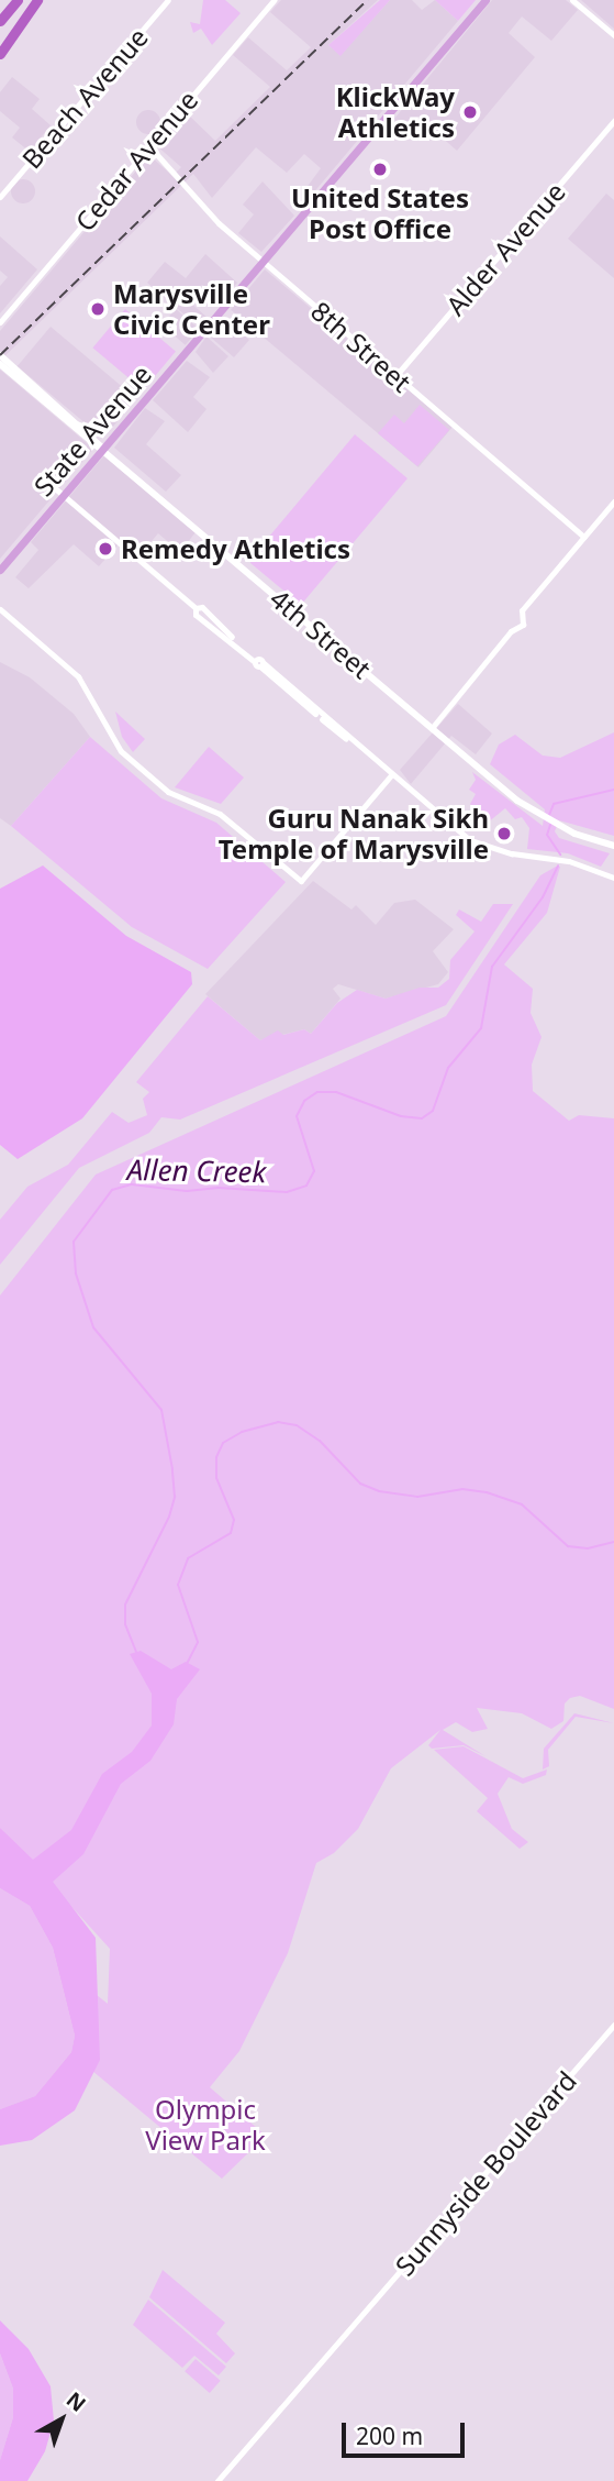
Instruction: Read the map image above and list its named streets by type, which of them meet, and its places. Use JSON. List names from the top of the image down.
{
  "streets": {
    "main road": ["State Avenue", "4th Street"],
    "street": [
      "Beach Avenue",
      "Cedar Avenue",
      "Alder Avenue",
      "8th Street",
      "Sunnyside Boulevard"
    ]
  },
  "crossings": [
    ["Cedar Avenue", "8th Street"],
    ["Alder Avenue", "8th Street"],
    ["8th Street", "State Avenue"],
    ["State Avenue", "4th Street"]
  ],
  "water": ["Allen Creek"],
  "parks": ["Olympic View Park"],
  "places": [
    "KlickWay Athletics",
    "United States Post Office",
    "Marysville Civic Center",
    "Remedy Athletics",
    "Guru Nanak Sikh Temple of Marysville"
  ],
  "scale_bar": "200 m",
  "north": "top right"
}
